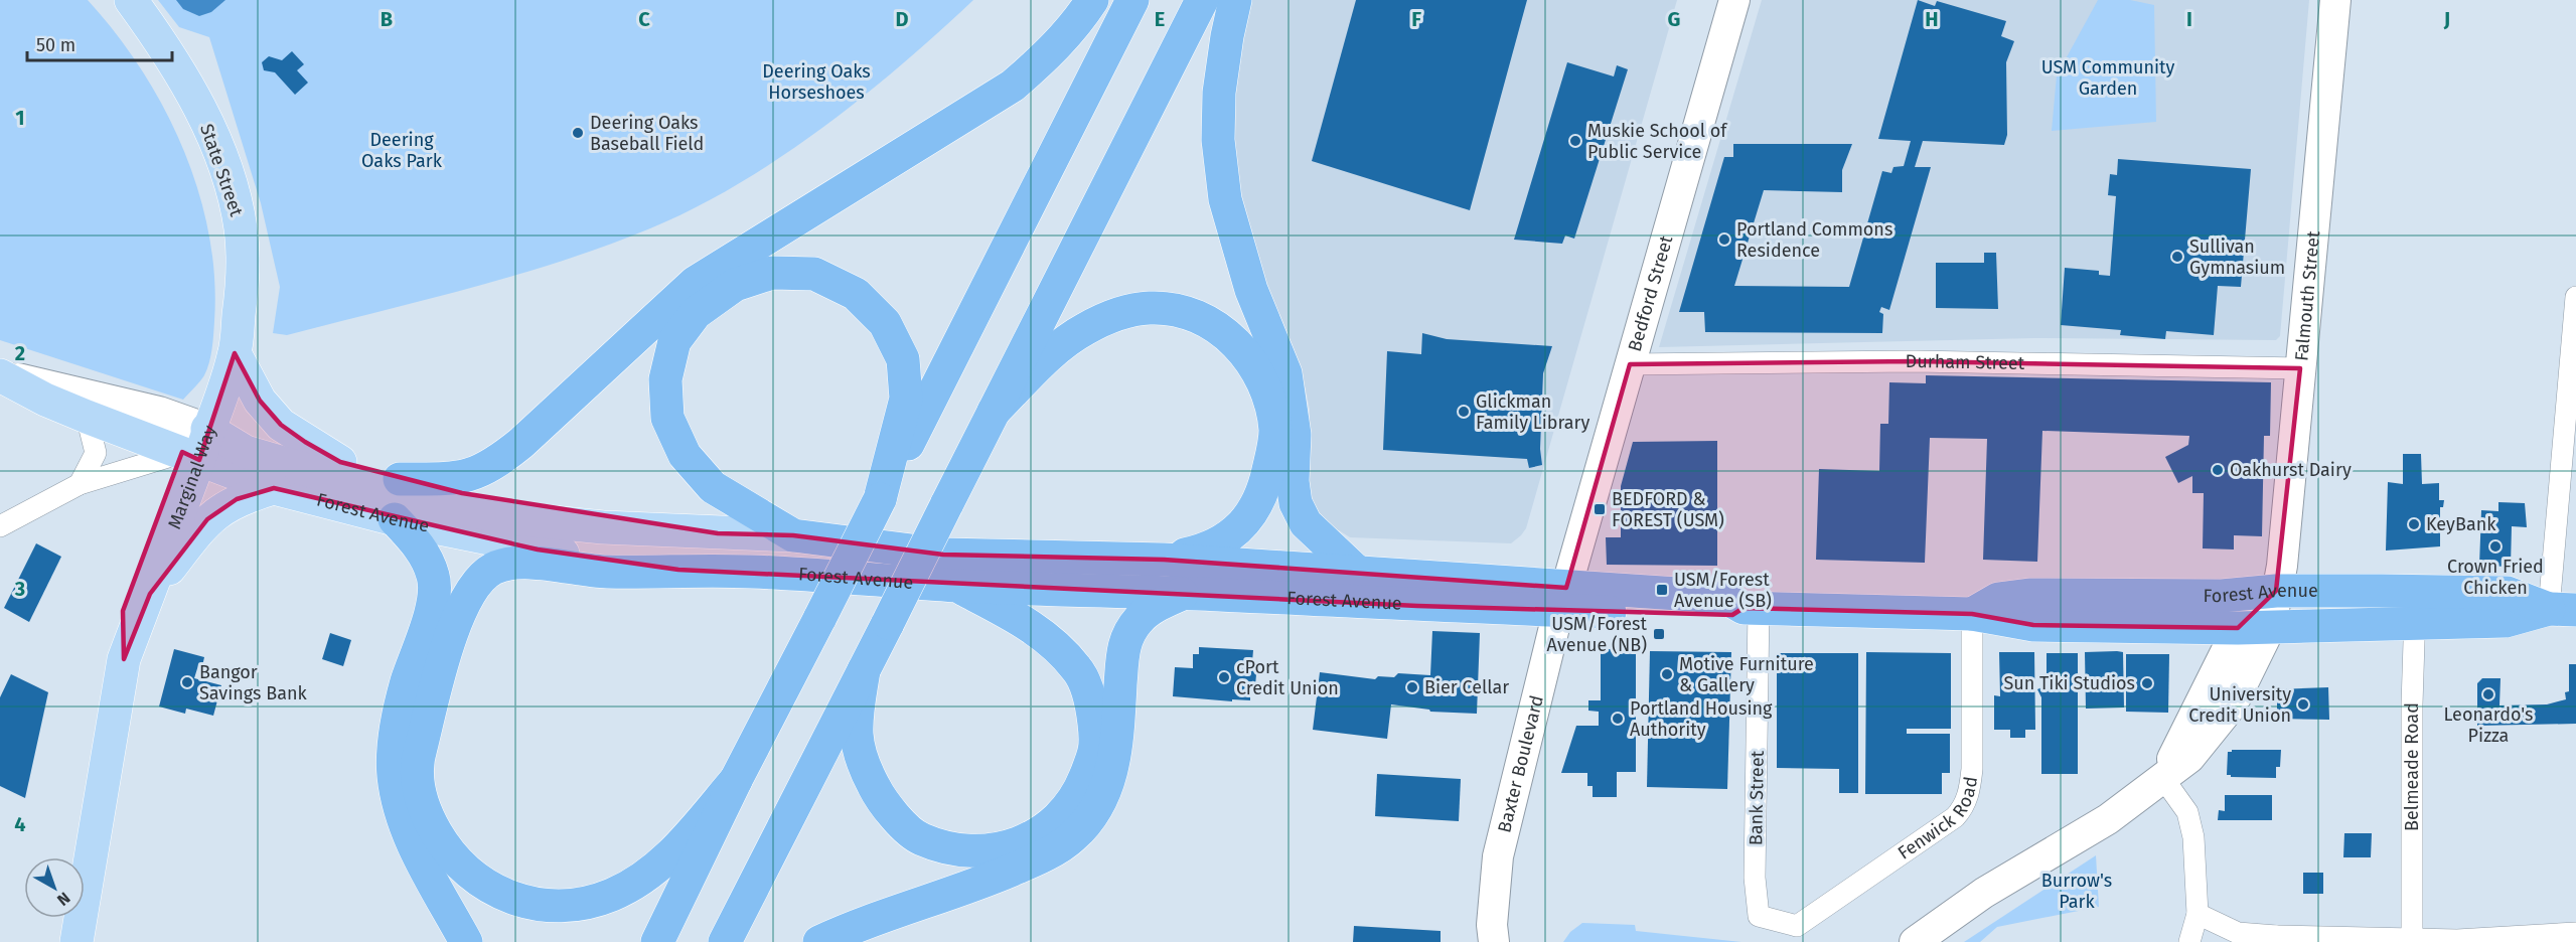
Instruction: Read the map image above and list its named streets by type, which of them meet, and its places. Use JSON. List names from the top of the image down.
{
  "streets": {
    "highway": ["Forest Avenue"],
    "main road": [
      "State Street",
      "Bedford Street",
      "Falmouth Street",
      "Marginal Way",
      "Baxter Boulevard"
    ],
    "street": [
      "Durham Street",
      "Belmeade Road",
      "Bank Street",
      "Fenwick Road"
    ]
  },
  "crossings": [
    ["State Street", "Marginal Way"],
    ["State Street", "Forest Avenue"],
    ["Bedford Street", "Durham Street"],
    ["Bedford Street", "Forest Avenue"],
    ["Bedford Street", "Baxter Boulevard"],
    ["Falmouth Street", "Durham Street"],
    ["Falmouth Street", "Forest Avenue"],
    ["Marginal Way", "Forest Avenue"],
    ["Forest Avenue", "Baxter Boulevard"],
    ["Forest Avenue", "Belmeade Road"],
    ["Forest Avenue", "Bank Street"],
    ["Forest Avenue", "Fenwick Road"],
    ["Bank Street", "Fenwick Road"]
  ],
  "parks": [
    "USM Community Garden",
    "Deering Oaks Horseshoes",
    "Deering Oaks Park",
    "Burrow's Park"
  ],
  "places": {
    "other": [
      "Deering Oaks Baseball Field",
      "Muskie School of Public Service",
      "Portland Commons Residence",
      "Sullivan Gymnasium",
      "Glickman Family Library",
      "Oakhurst Dairy",
      "KeyBank",
      "Crown Fried Chicken",
      "Motive Furniture & Gallery",
      "cPort Credit Union",
      "Bangor Savings Bank",
      "Sun Tiki Studios",
      "Bier Cellar",
      "Leonardo's Pizza",
      "University Credit Union",
      "Portland Housing Authority"
    ],
    "transit": ["BEDFORD & FOREST (USM)", "USM/Forest Avenue (SB)", "USM/Forest Avenue (NB)"]
  },
  "scale_bar": "50 m",
  "north": "bottom right",
  "grid": {
    "columns": [
      "B",
      "C",
      "D",
      "E",
      "F",
      "G",
      "H",
      "I",
      "J"
    ],
    "rows": [
      "1",
      "2",
      "3",
      "4"
    ]
  }
}
